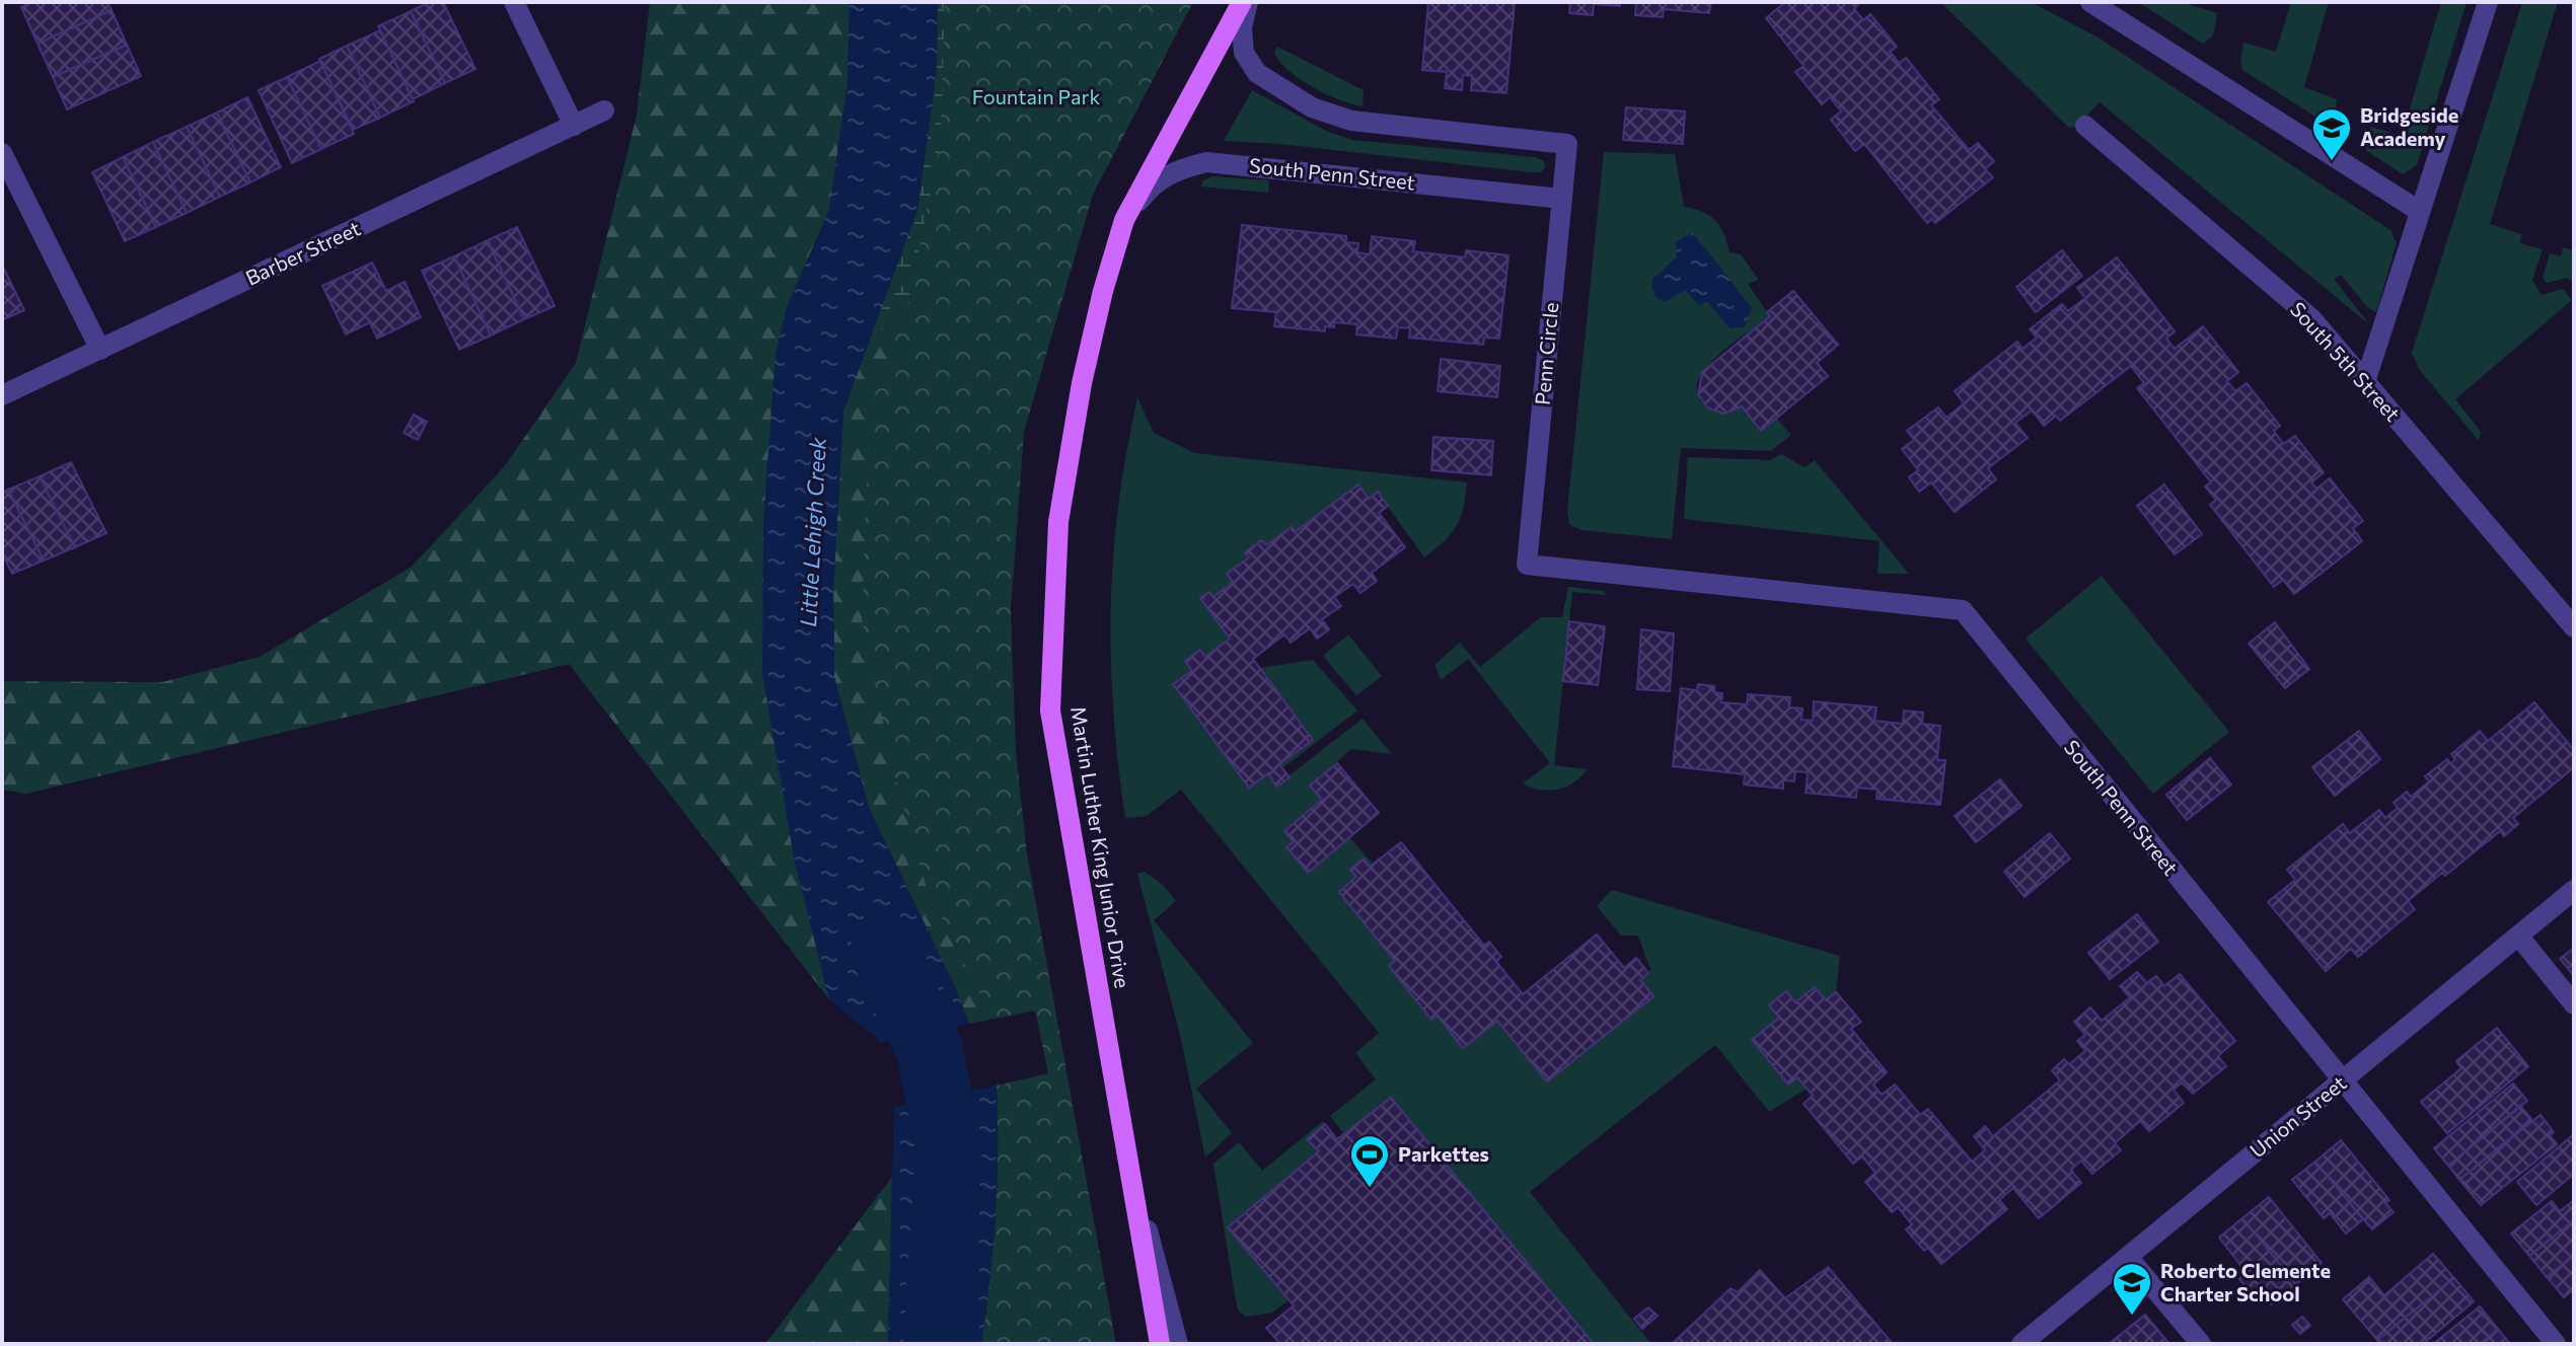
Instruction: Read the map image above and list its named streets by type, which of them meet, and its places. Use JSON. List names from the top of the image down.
{
  "streets": {
    "main road": ["Martin Luther King Junior Drive"],
    "street": [
      "South Penn Street",
      "Barber Street",
      "Penn Circle",
      "South 5th Street",
      "Union Street"
    ]
  },
  "crossings": [
    ["South Penn Street", "Penn Circle"],
    ["South Penn Street", "Martin Luther King Junior Drive"],
    ["South Penn Street", "Union Street"],
    ["Penn Circle", "Martin Luther King Junior Drive"]
  ],
  "water": ["Little Lehigh Creek"],
  "parks": ["Fountain Park"],
  "places": {
    "school or university": ["Bridgeside Academy", "Roberto Clemente Charter School"],
    "sports": ["Parkettes"]
  }
}
